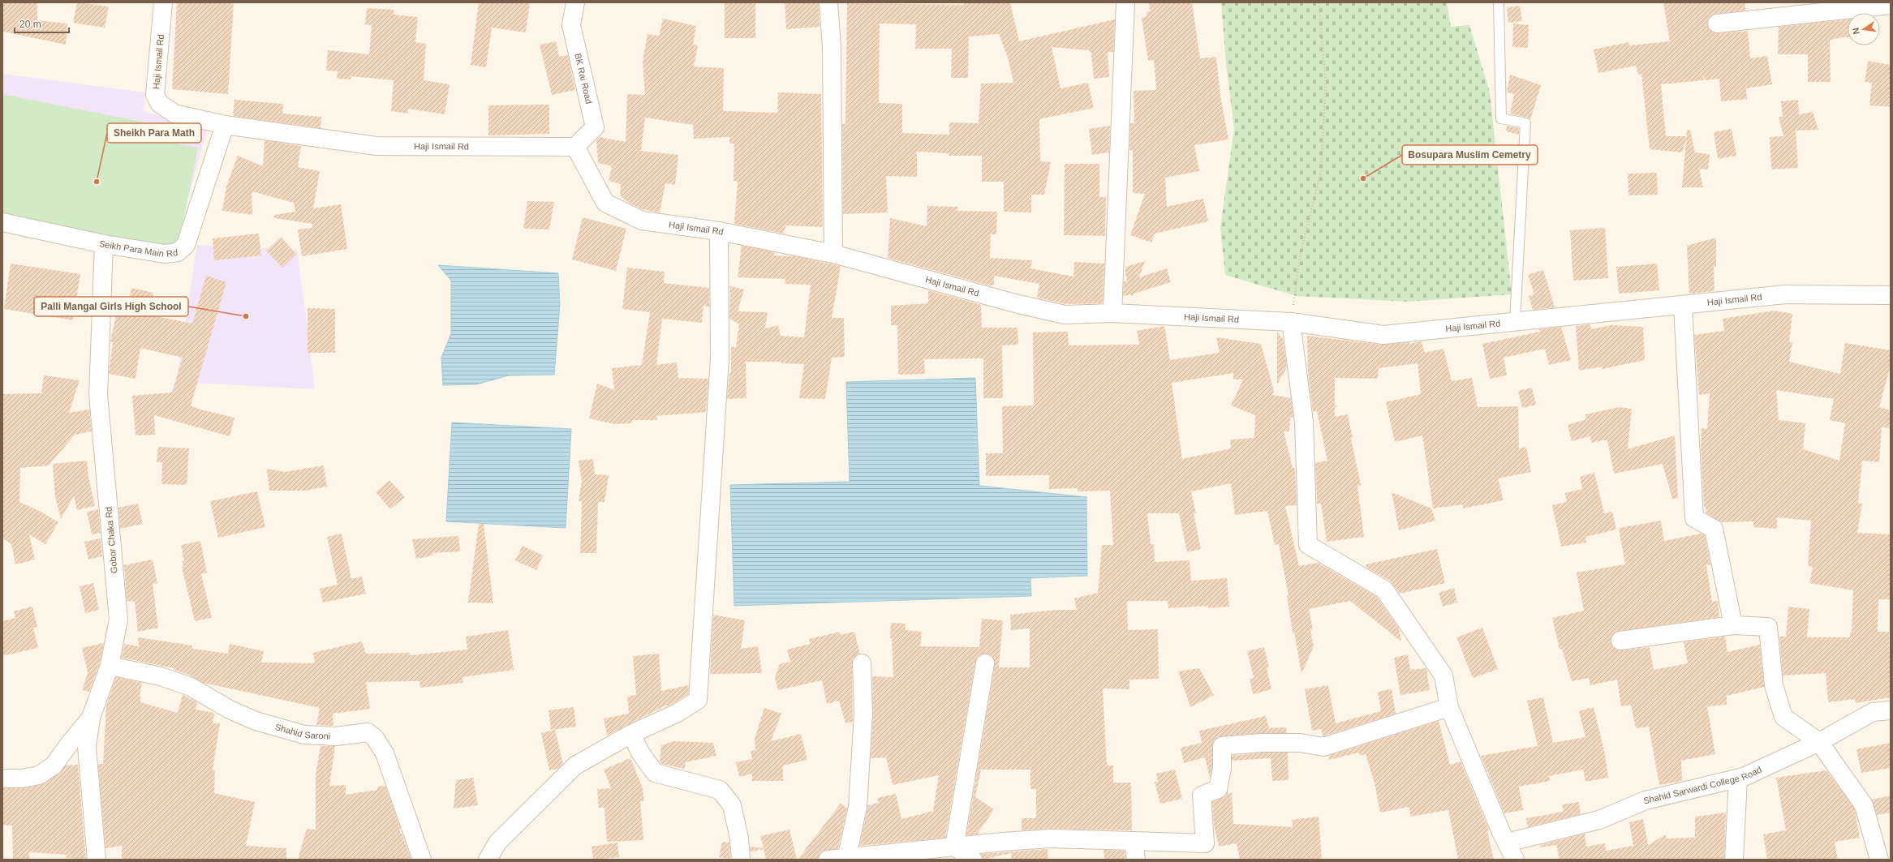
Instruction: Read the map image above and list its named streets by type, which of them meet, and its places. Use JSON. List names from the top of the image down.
{
  "streets": {
    "street": [
      "Haji Ismail Rd",
      "BK Rai Road",
      "Seikh Para Main Rd",
      "Gobor Chaka Rd",
      "Shahid Saroni",
      "Shahid Sarwardi College Road"
    ]
  },
  "crossings": [
    ["Haji Ismail Rd", "BK Rai Road"],
    ["Haji Ismail Rd", "Seikh Para Main Rd"],
    ["Seikh Para Main Rd", "Gobor Chaka Rd"],
    ["Gobor Chaka Rd", "Shahid Saroni"]
  ],
  "places": ["Bosupara Muslim Cemetry", "Sheikh Para Math", "Palli Mangal Girls High School"],
  "scale_bar": "20 m",
  "north": "left"
}
